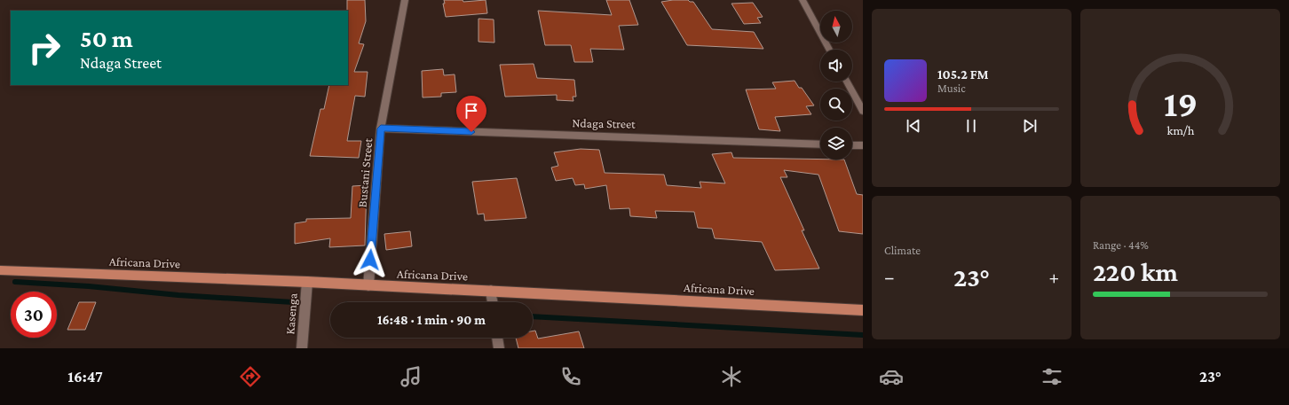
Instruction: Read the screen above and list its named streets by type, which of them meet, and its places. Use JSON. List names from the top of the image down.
{
  "streets": {
    "main road": ["Africana Drive"],
    "street": ["Ndaga Street", "Bustani Street", "Kasenga"]
  },
  "crossings": [
    ["Ndaga Street", "Bustani Street"],
    ["Bustani Street", "Africana Drive"],
    ["Africana Drive", "Kasenga"]
  ],
  "north": "top",
  "page": {
    "turn": ["50 m", "Ndaga Street"],
    "song": ["105.2 FM", "Music"],
    "tile": [
      "Climate",
      ["Range · 44%", "220 km"]
    ],
    "heat": ["−", "23°", "+"],
    "limit": "30",
    "trip": "16:48 · 1 min · 90 m",
    "tabs": ["16:47", "23°"],
    "gauge": ["19", "km/h"]
  }
}
